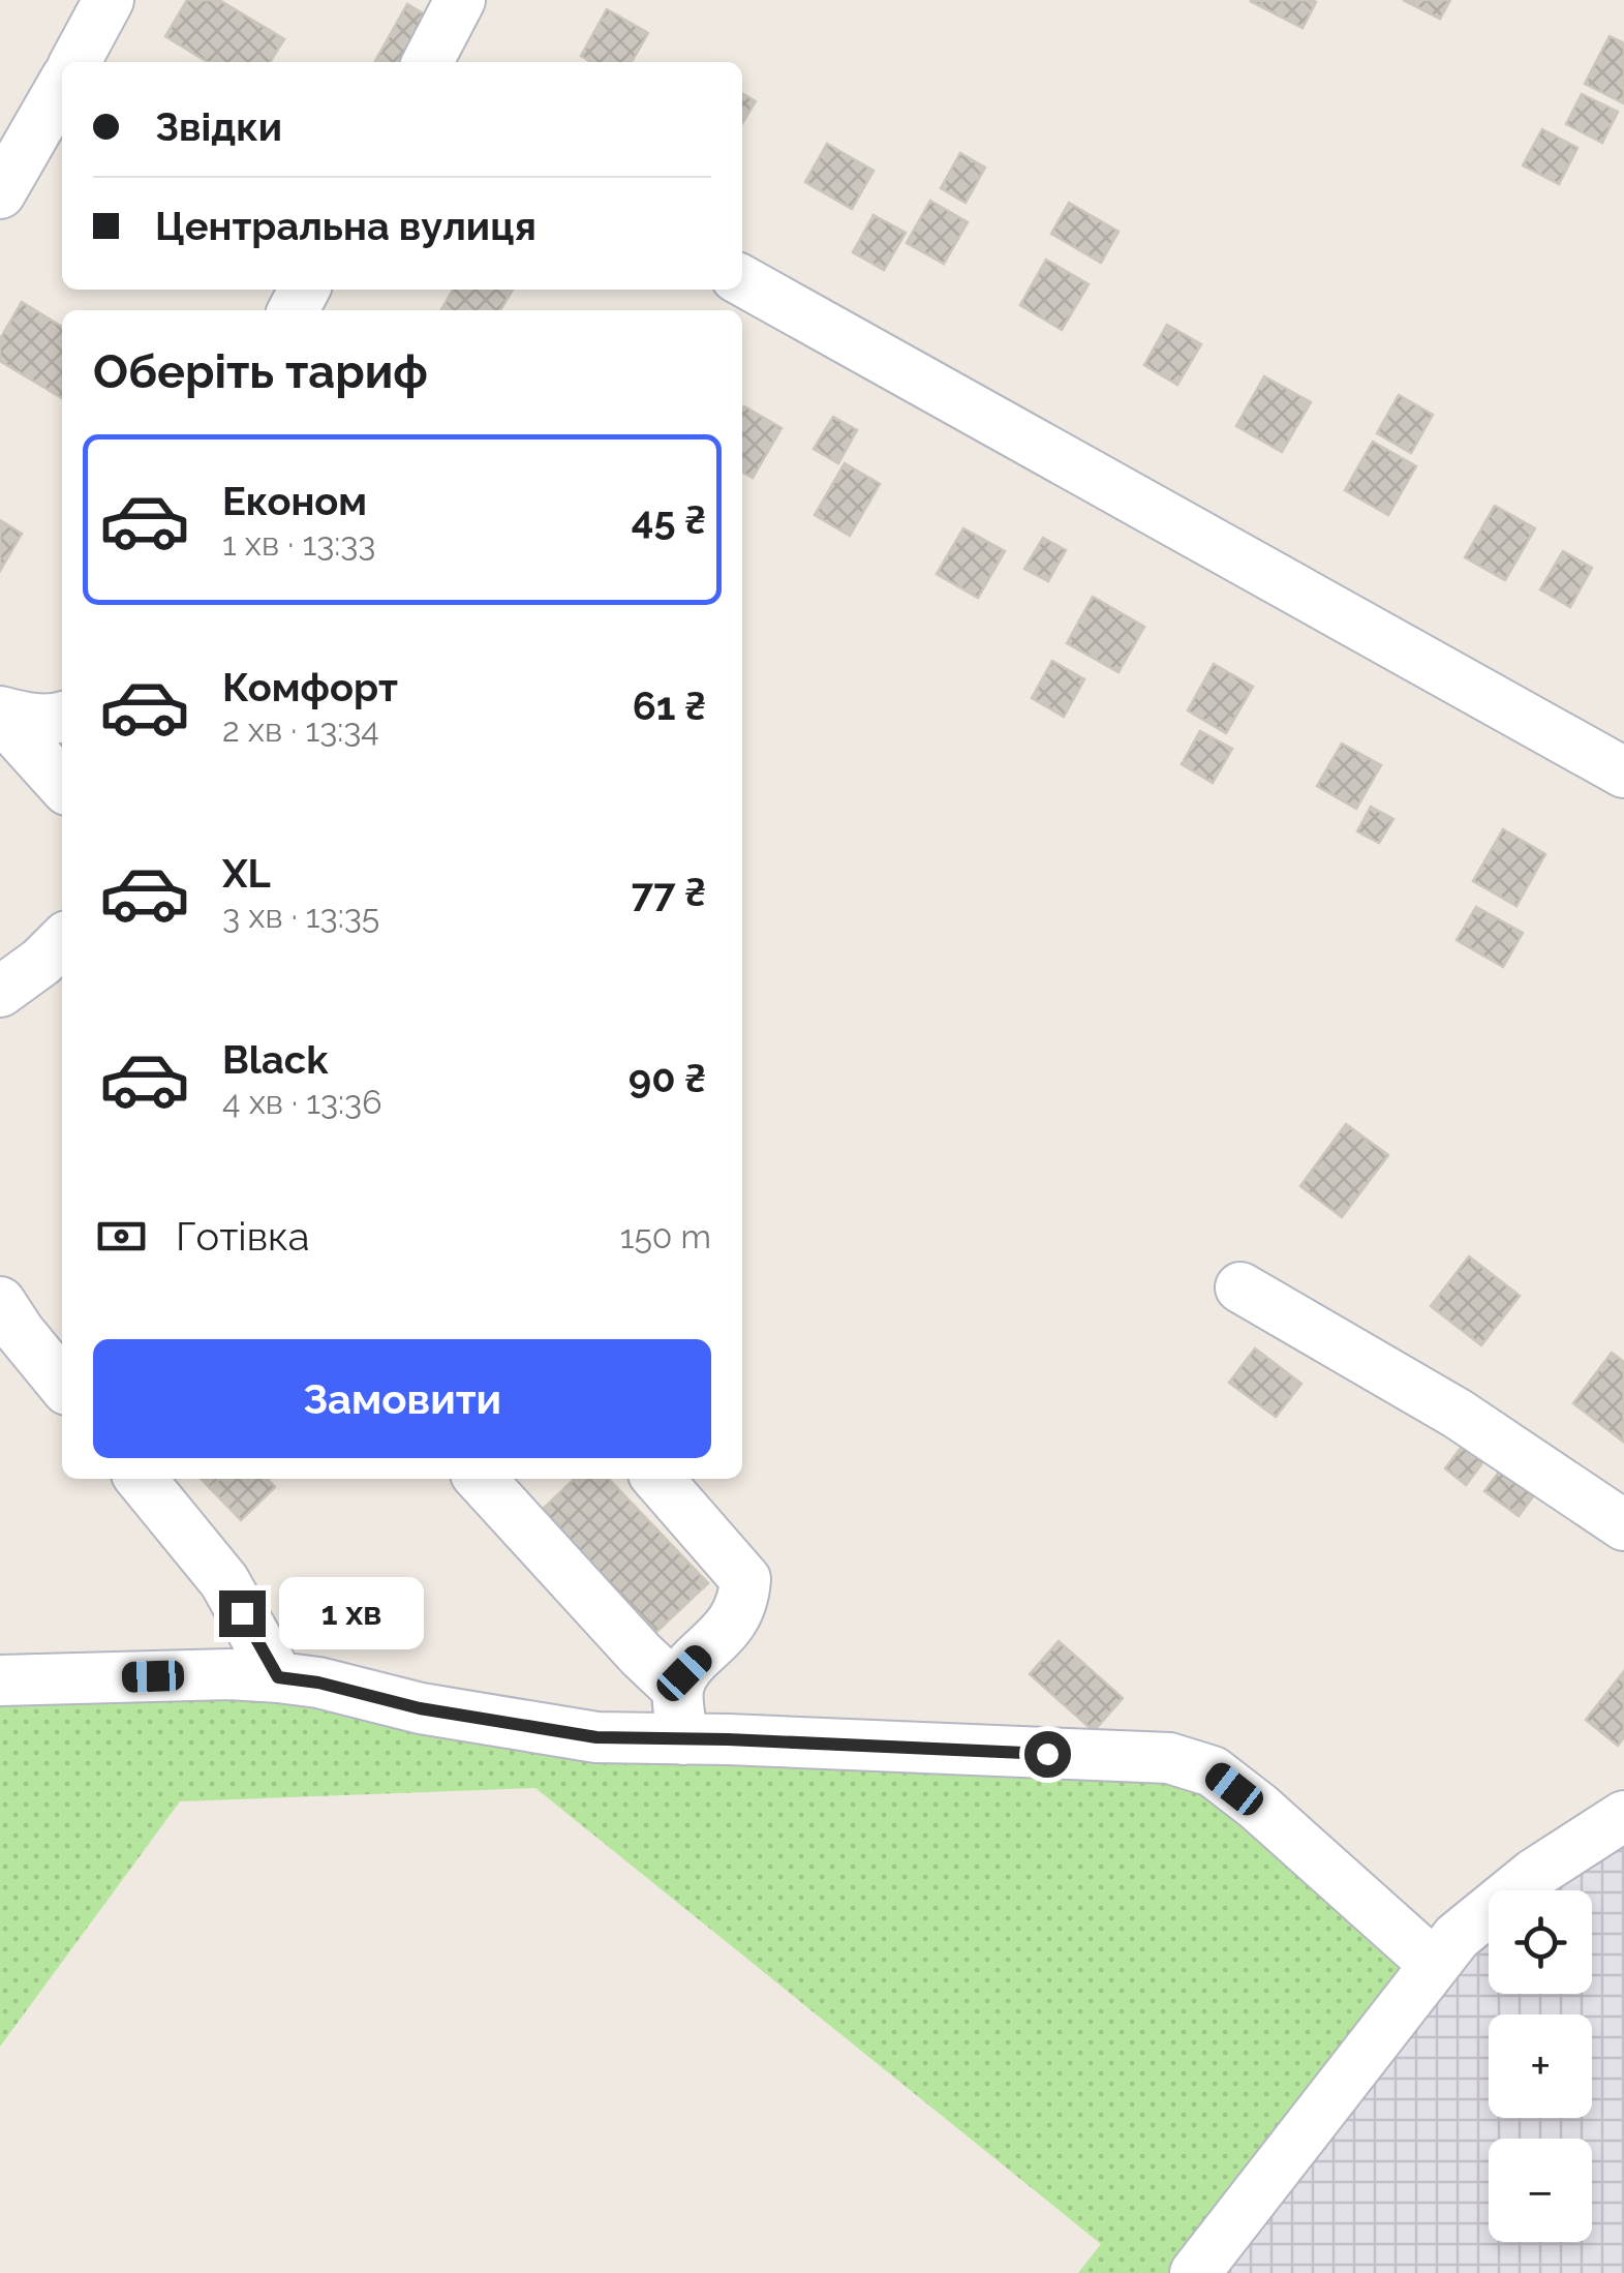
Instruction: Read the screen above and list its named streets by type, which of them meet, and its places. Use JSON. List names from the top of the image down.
{
  "page": {
    "banner": ["Звідки", "Центральна вулиця"],
    "heading": "Оберіть тариф",
    "list": [
      {
        "name": "Економ",
        "note": "1 хв · 13:33",
        "value": "45 ₴"
      },
      {
        "name": "Комфорт",
        "note": "2 хв · 13:34",
        "value": "61 ₴"
      },
      {
        "name": "XL",
        "note": "3 хв · 13:35",
        "value": "77 ₴"
      },
      {
        "name": "Black",
        "note": "4 хв · 13:36",
        "value": "90 ₴"
      }
    ],
    "pay": ["Готівка", "150 m"],
    "buttons": "Замовити",
    "bubble": "1 хв",
    "map_buttons": ["+", "−"]
  }
}
